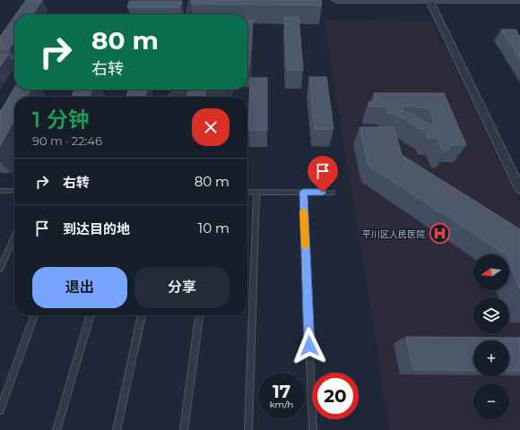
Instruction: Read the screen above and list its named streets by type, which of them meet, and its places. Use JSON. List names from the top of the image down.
{
  "places": {
    "hospital": ["平川区人民医院"]
  },
  "north": "left",
  "page": {
    "turn": ["80 m", "右转"],
    "heading": ["1 分钟", "90 m · 22:46"],
    "list": [
      {
        "name": "右转",
        "value": "80 m"
      },
      {
        "name": "到达目的地",
        "value": "10 m"
      }
    ],
    "map_buttons": ["+", "−"],
    "buttons": ["退出", "分享"],
    "speed": "17 km/h",
    "limit": "20"
  }
}
